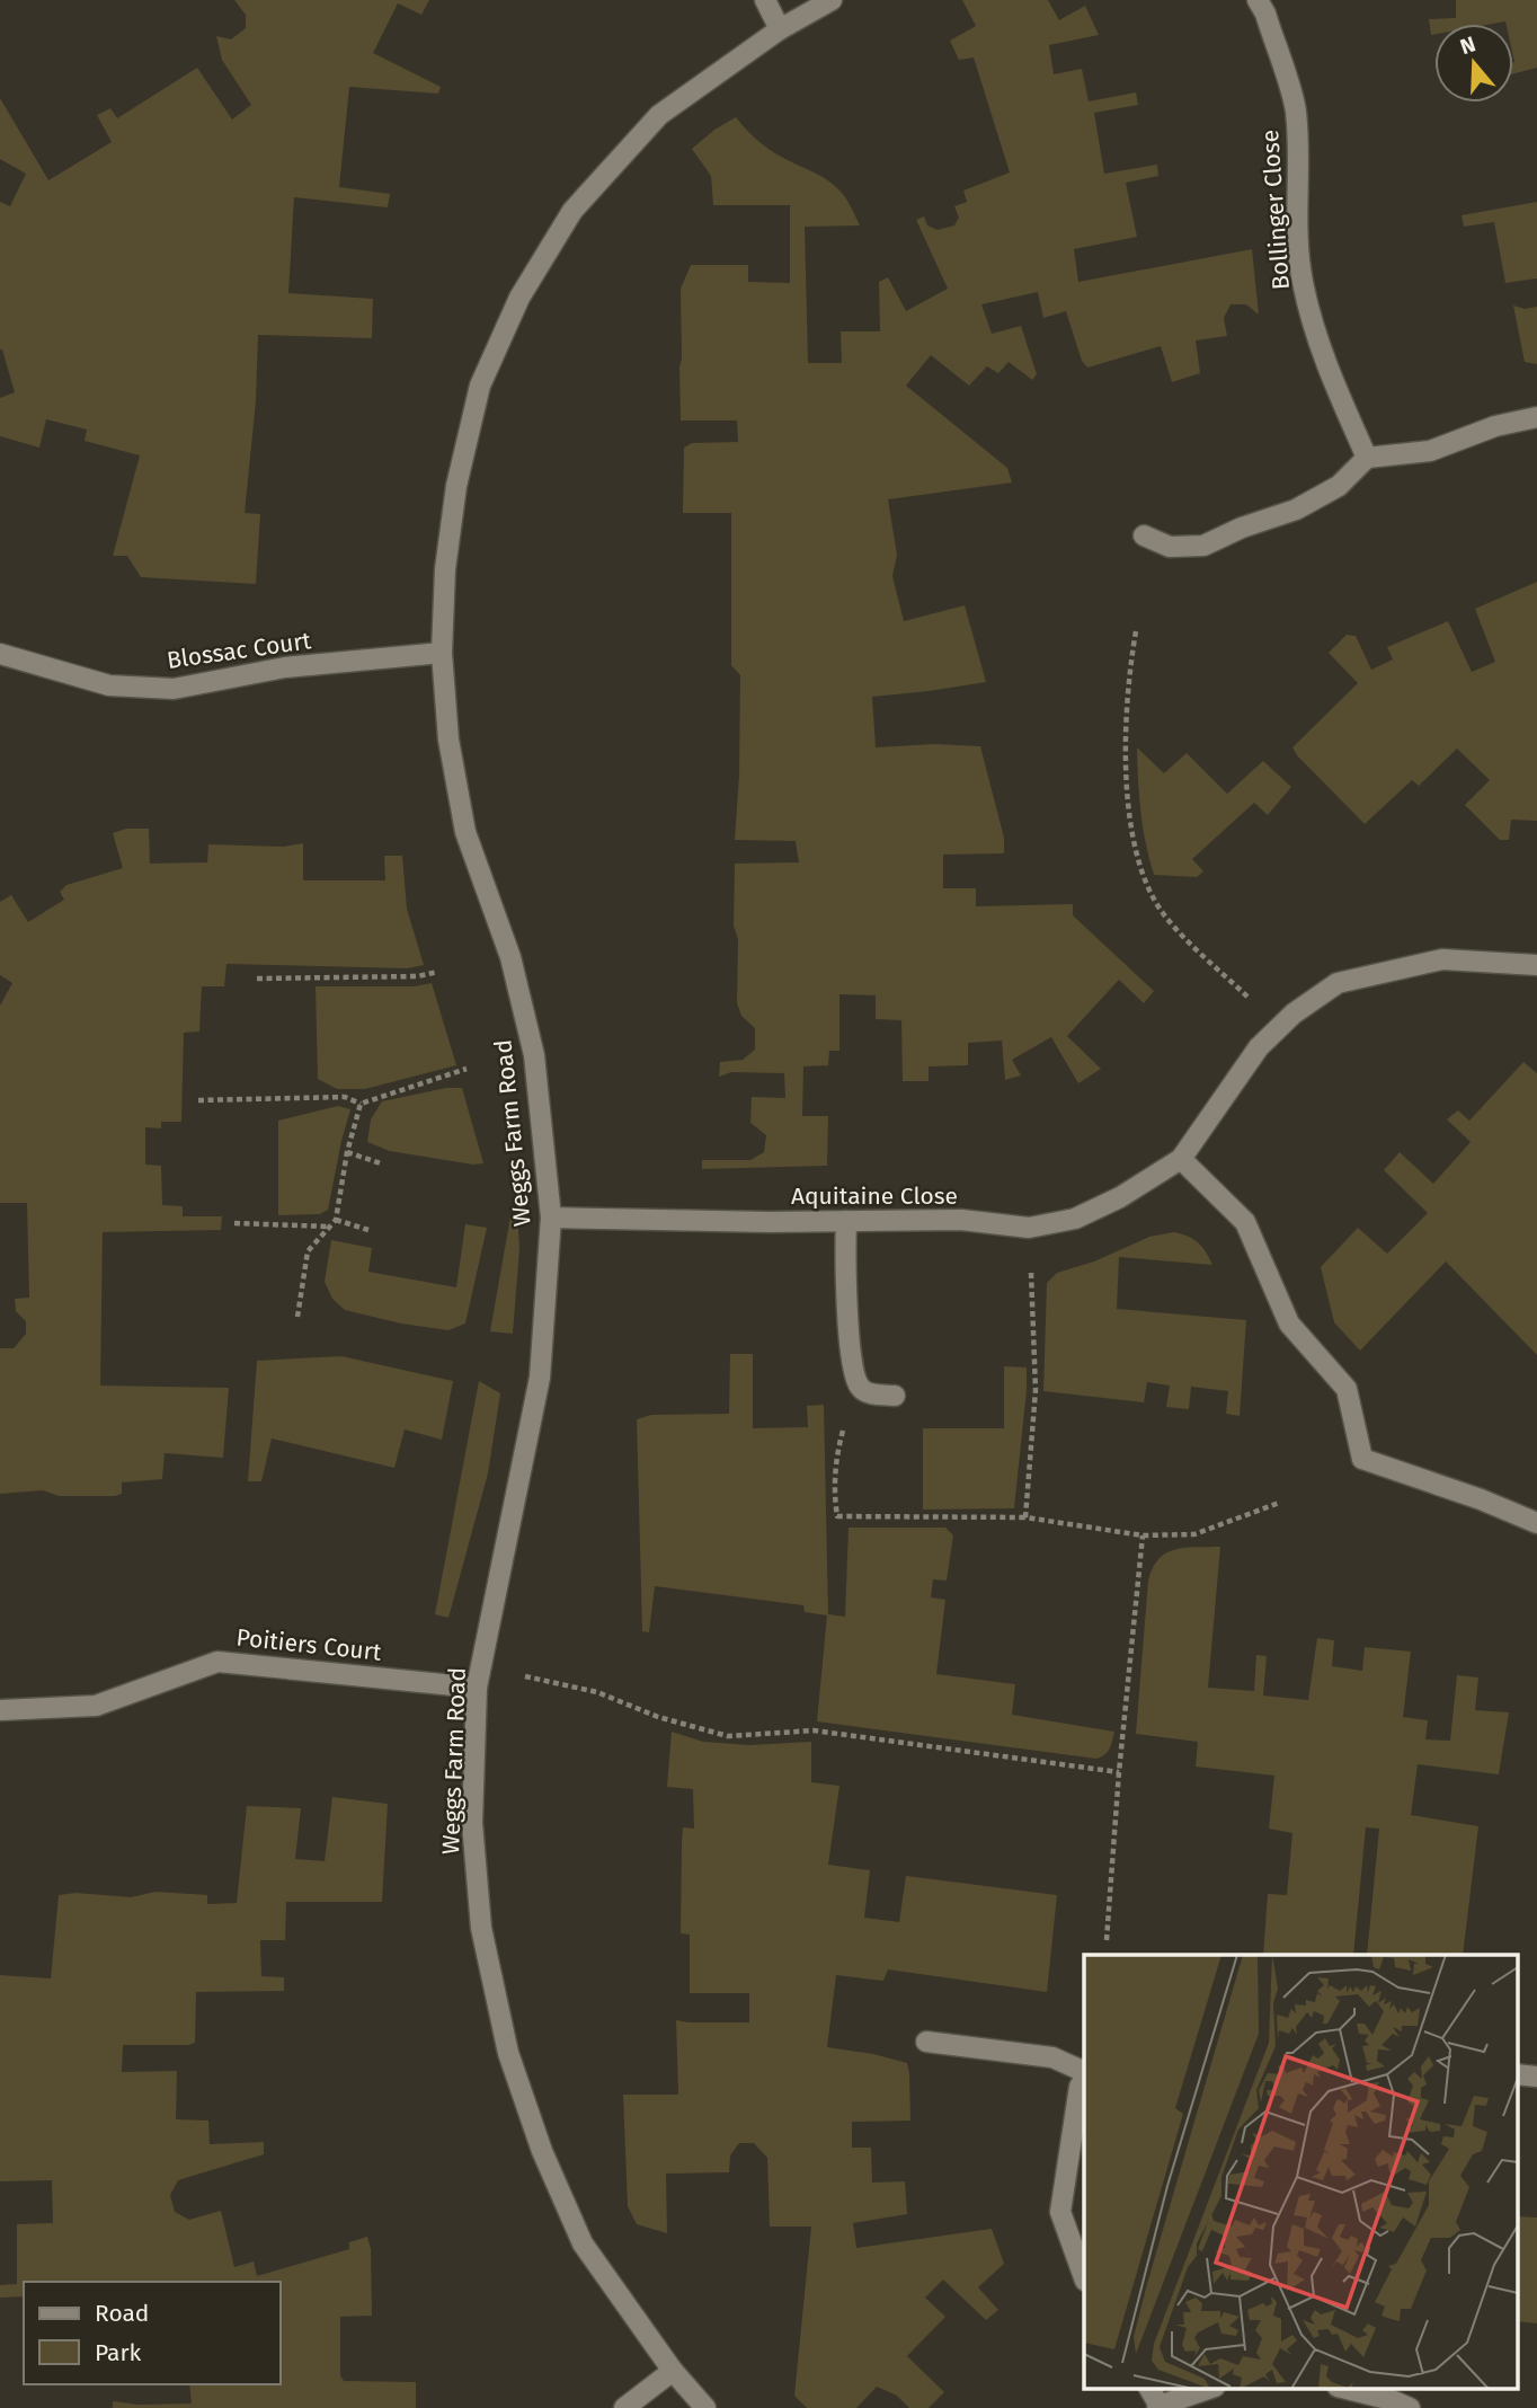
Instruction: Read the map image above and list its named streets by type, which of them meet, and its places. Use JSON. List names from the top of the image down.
{
  "streets": {
    "street": [
      "Bollinger Close",
      "Blossac Court",
      "Weggs Farm Road",
      "Aquitaine Close",
      "Poitiers Court"
    ]
  },
  "crossings": [
    ["Blossac Court", "Weggs Farm Road"],
    ["Weggs Farm Road", "Aquitaine Close"],
    ["Weggs Farm Road", "Poitiers Court"]
  ],
  "legend": ["Road", "Park"],
  "north": "top"
}
